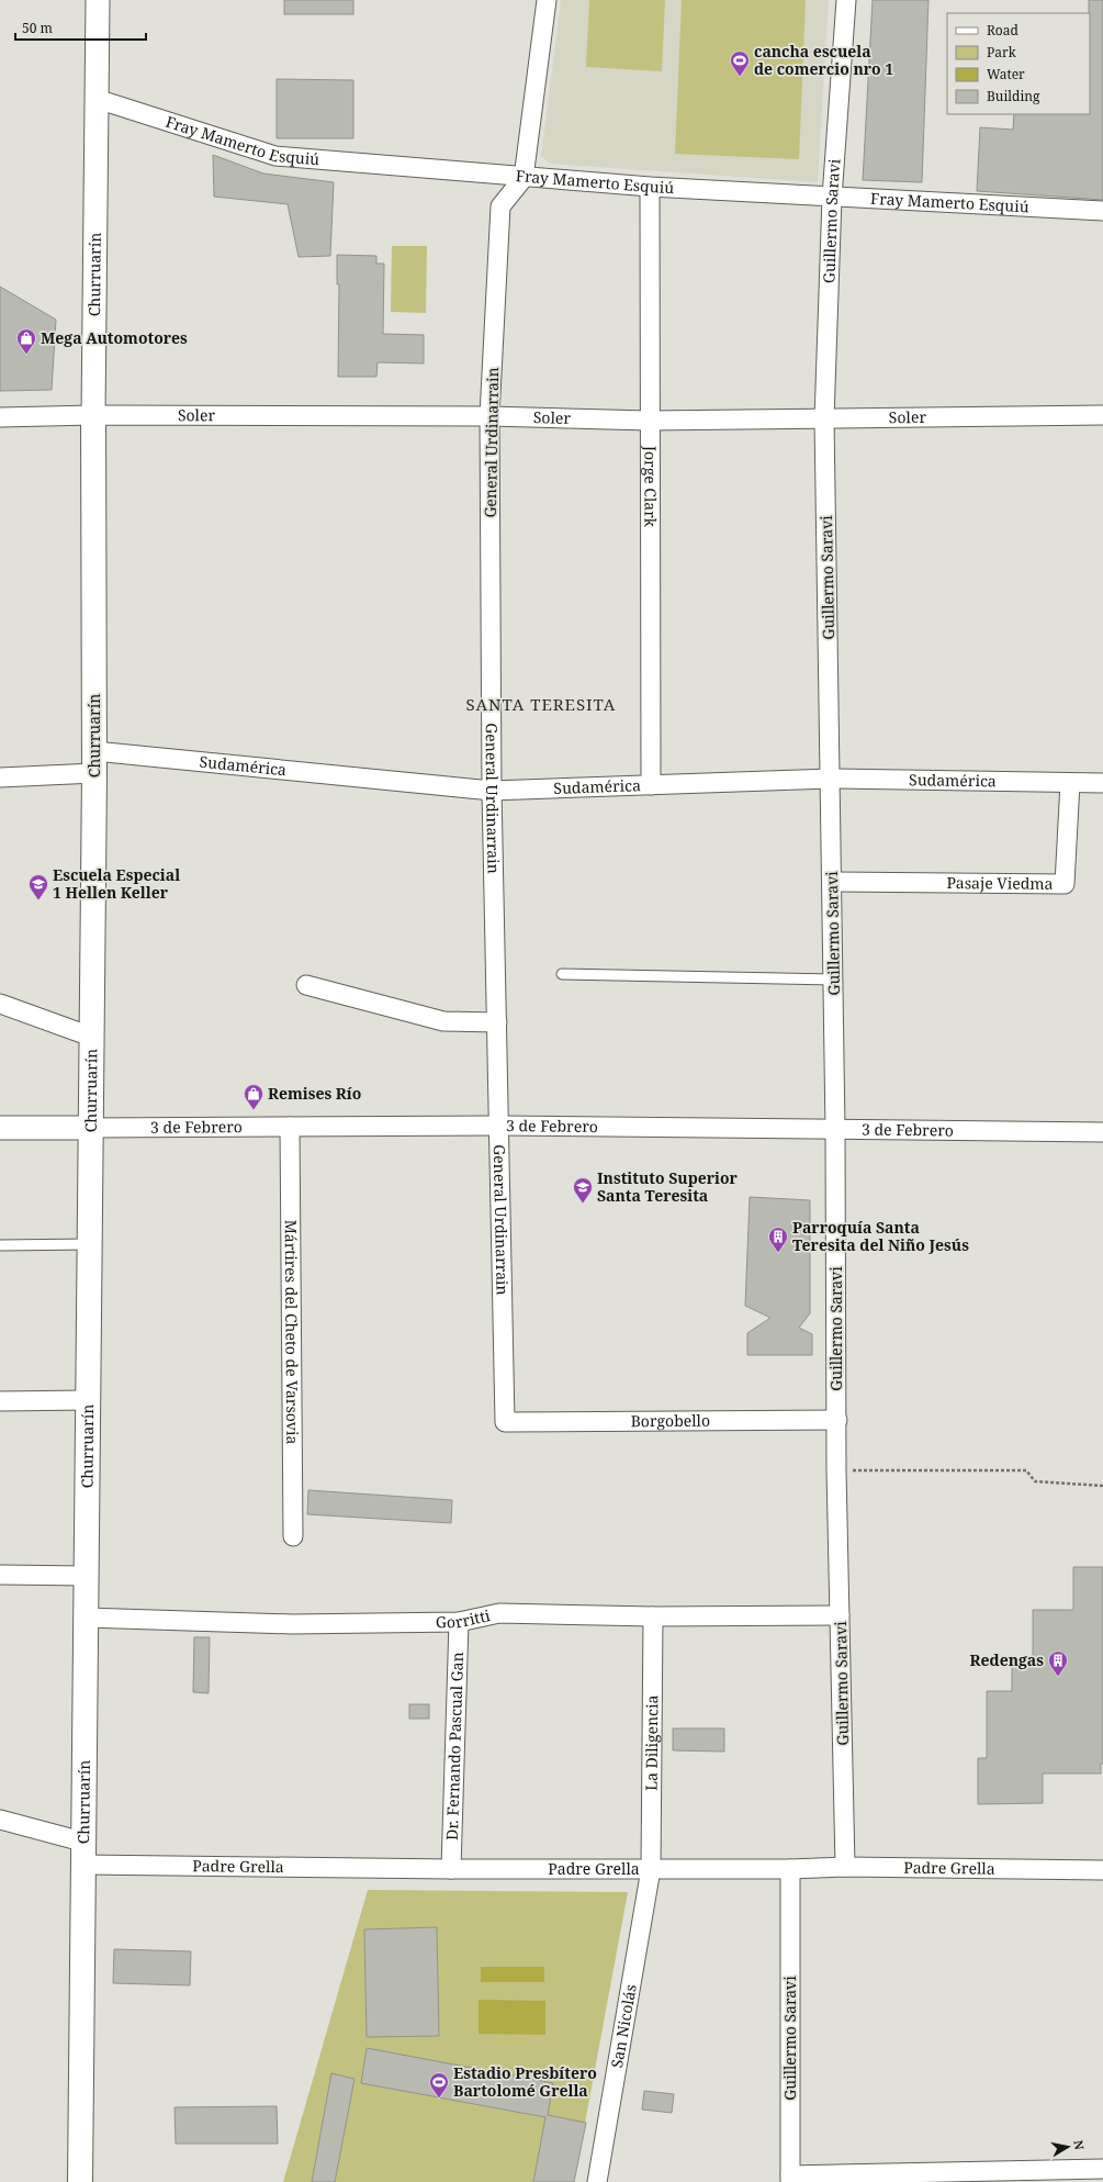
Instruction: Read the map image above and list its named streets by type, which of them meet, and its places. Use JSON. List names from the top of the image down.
{
  "streets": {
    "main road": ["Churruarín"],
    "street": [
      "Fray Mamerto Esquiú",
      "Guillermo Saravi",
      "Soler",
      "General Urdinarrain",
      "Jorge Clark",
      "Sudamérica",
      "Pasaje Viedma",
      "3 de Febrero",
      "Mártires del Cheto de Varsovia",
      "Borgobello",
      "Gorritti",
      "La Diligencia",
      "Dr. Fernando Pascual Gan",
      "Padre Grella",
      "San Nicolás"
    ]
  },
  "crossings": [
    ["Fray Mamerto Esquiú", "Guillermo Saravi"],
    ["Fray Mamerto Esquiú", "Churruarín"],
    ["Fray Mamerto Esquiú", "General Urdinarrain"],
    ["Fray Mamerto Esquiú", "Jorge Clark"],
    ["Guillermo Saravi", "Soler"],
    ["Guillermo Saravi", "Sudamérica"],
    ["Guillermo Saravi", "Pasaje Viedma"],
    ["Guillermo Saravi", "3 de Febrero"],
    ["Guillermo Saravi", "Borgobello"],
    ["Guillermo Saravi", "Gorritti"],
    ["Guillermo Saravi", "Padre Grella"],
    ["Churruarín", "Soler"],
    ["Churruarín", "Sudamérica"],
    ["Churruarín", "3 de Febrero"],
    ["Churruarín", "Gorritti"],
    ["Churruarín", "Padre Grella"],
    ["Soler", "General Urdinarrain"],
    ["Soler", "Jorge Clark"],
    ["General Urdinarrain", "Sudamérica"],
    ["General Urdinarrain", "3 de Febrero"],
    ["General Urdinarrain", "Borgobello"],
    ["Jorge Clark", "Sudamérica"],
    ["Sudamérica", "Pasaje Viedma"],
    ["3 de Febrero", "Mártires del Cheto de Varsovia"],
    ["Gorritti", "La Diligencia"],
    ["Gorritti", "Dr. Fernando Pascual Gan"],
    ["La Diligencia", "Padre Grella"],
    ["La Diligencia", "San Nicolás"],
    ["Dr. Fernando Pascual Gan", "Padre Grella"],
    ["Padre Grella", "San Nicolás"]
  ],
  "districts": ["SANTA TERESITA"],
  "places": {
    "sports": ["cancha escuela de comercio nro 1", "Estadio Presbítero Bartolomé Grella"],
    "shop": ["Mega Automotores", "Remises Río"],
    "school or university": ["Escuela Especial 1 Hellen Keller", "Instituto Superior Santa Teresita"],
    "building": ["Parroquía Santa Teresita del Niño Jesús", "Redengas"]
  },
  "legend": [
    "Road",
    "Park",
    "Water",
    "Building"
  ],
  "scale_bar": "50 m",
  "north": "right"
}
